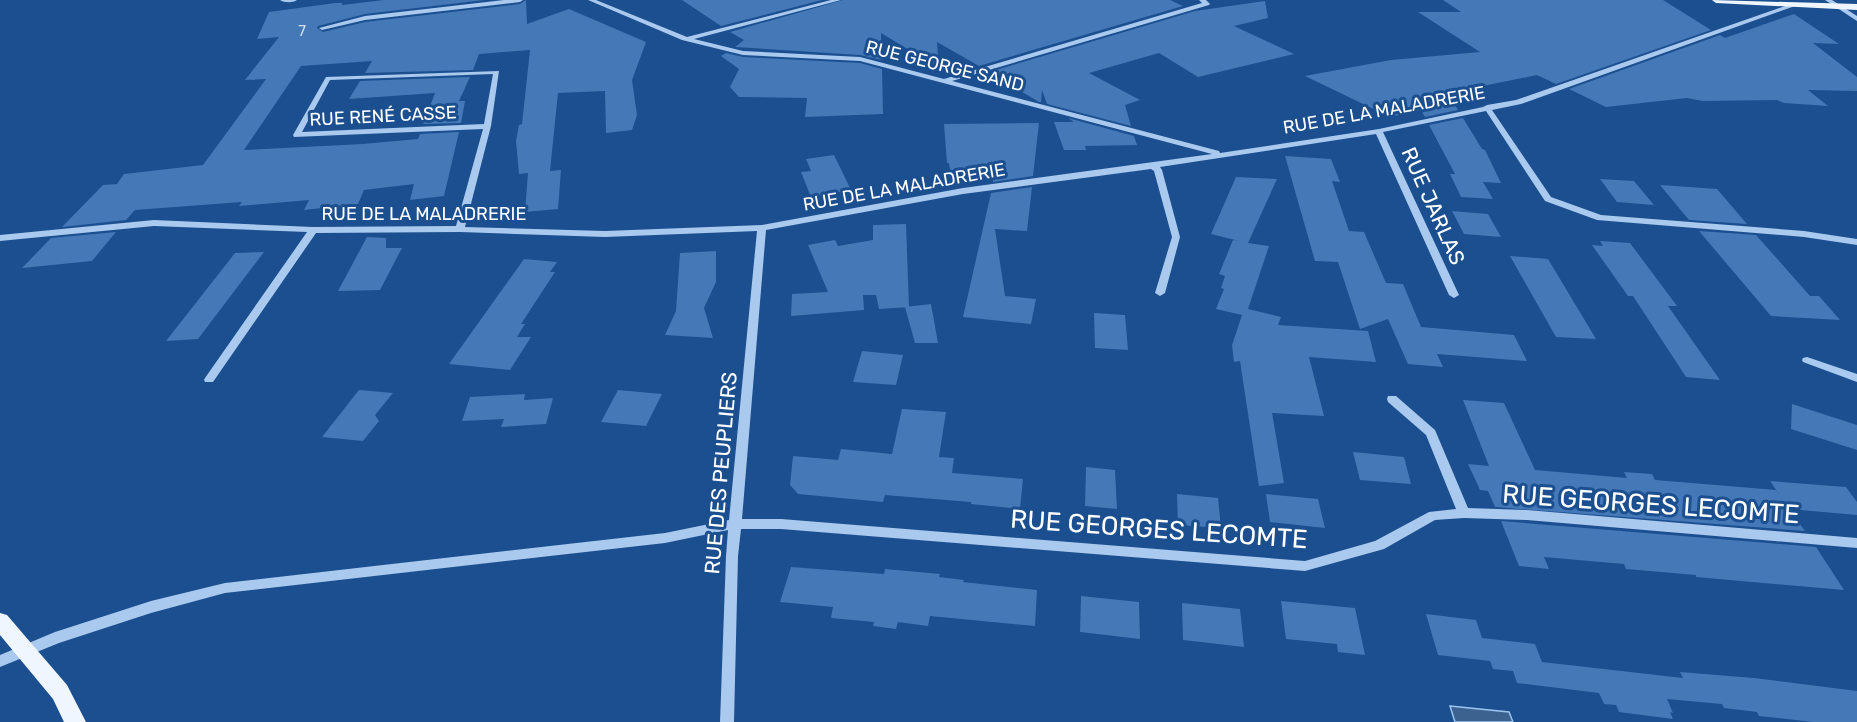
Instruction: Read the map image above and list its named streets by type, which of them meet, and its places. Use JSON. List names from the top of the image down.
{
  "streets": {
    "street": [
      "RUE GEORGE SAND",
      "RUE DE LA MALADRERIE",
      "RUE RENÉ CASSE",
      "RUE JARLAS",
      "RUE DES PEUPLIERS",
      "RUE GEORGES LECOMTE"
    ]
  },
  "crossings": [
    ["RUE GEORGE SAND", "RUE DE LA MALADRERIE"],
    ["RUE DE LA MALADRERIE", "RUE JARLAS"],
    ["RUE DE LA MALADRERIE", "RUE DES PEUPLIERS"],
    ["RUE DES PEUPLIERS", "RUE GEORGES LECOMTE"]
  ],
  "house_numbers": ["7"]
}
